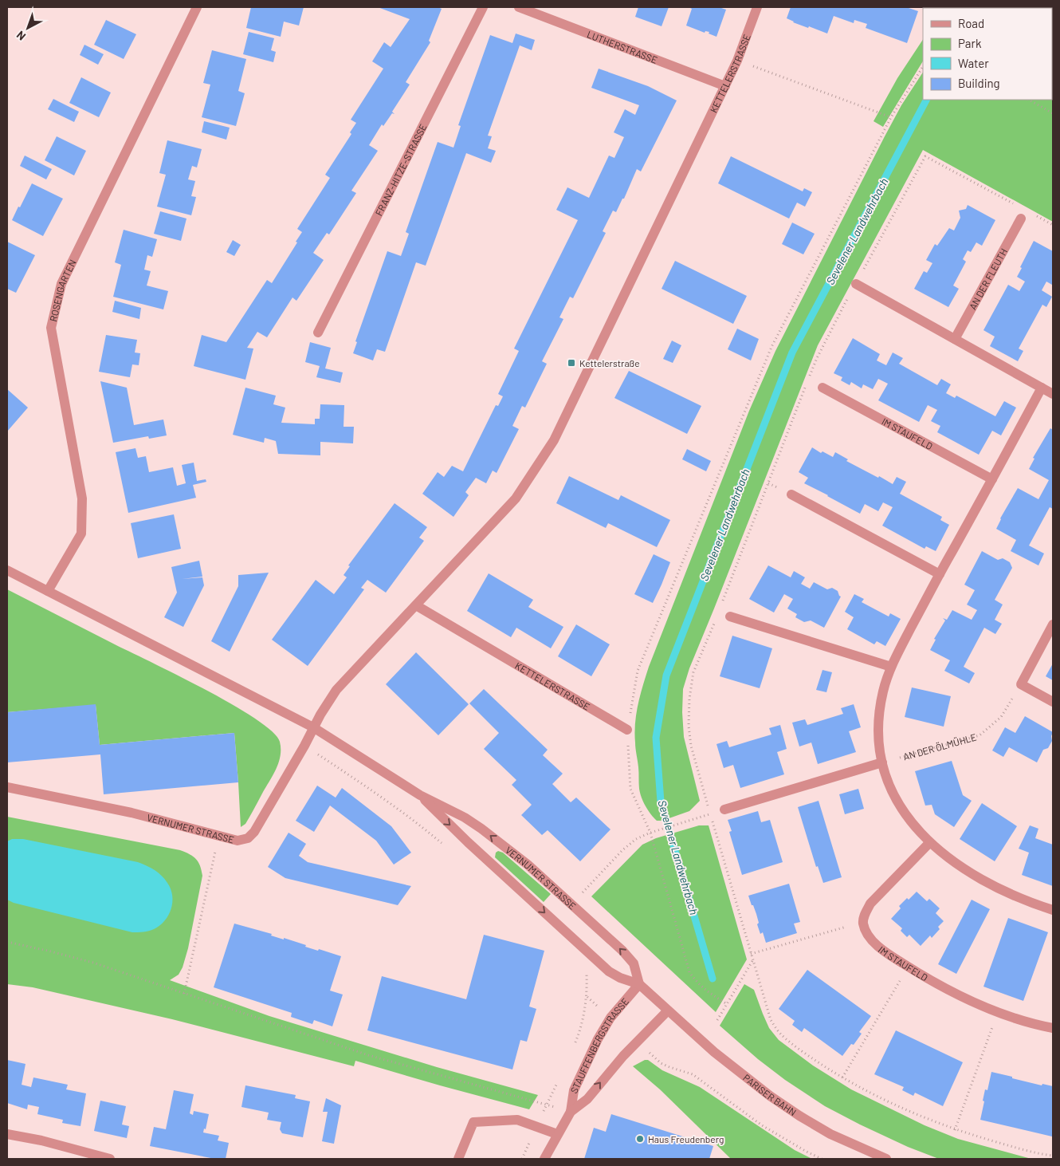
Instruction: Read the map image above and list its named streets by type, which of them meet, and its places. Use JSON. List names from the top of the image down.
{
  "streets": {
    "street": [
      "LUTHERSTRASSE",
      "KETTELERSTRASSE",
      "FRANZ-HITZE-STRASSE",
      "AN DER FLEUTH",
      "ROSENGARTEN",
      "IM STAUFELD",
      "VERNUMER STRASSE",
      "STAUFFENBERGSTRASSE",
      "PARISER BAHN"
    ],
    "path": ["AN DER ÖLMÜHLE"]
  },
  "crossings": [
    ["LUTHERSTRASSE", "KETTELERSTRASSE"],
    ["KETTELERSTRASSE", "VERNUMER STRASSE"],
    ["ROSENGARTEN", "VERNUMER STRASSE"],
    ["VERNUMER STRASSE", "STAUFFENBERGSTRASSE"],
    ["VERNUMER STRASSE", "PARISER BAHN"],
    ["STAUFFENBERGSTRASSE", "PARISER BAHN"]
  ],
  "water": ["Sevelener Landwehrbach"],
  "places": {
    "transit": ["Kettelerstraße"],
    "other": ["Haus Freudenberg"]
  },
  "legend": [
    "Road",
    "Park",
    "Water",
    "Building"
  ],
  "north": "bottom left"
}
